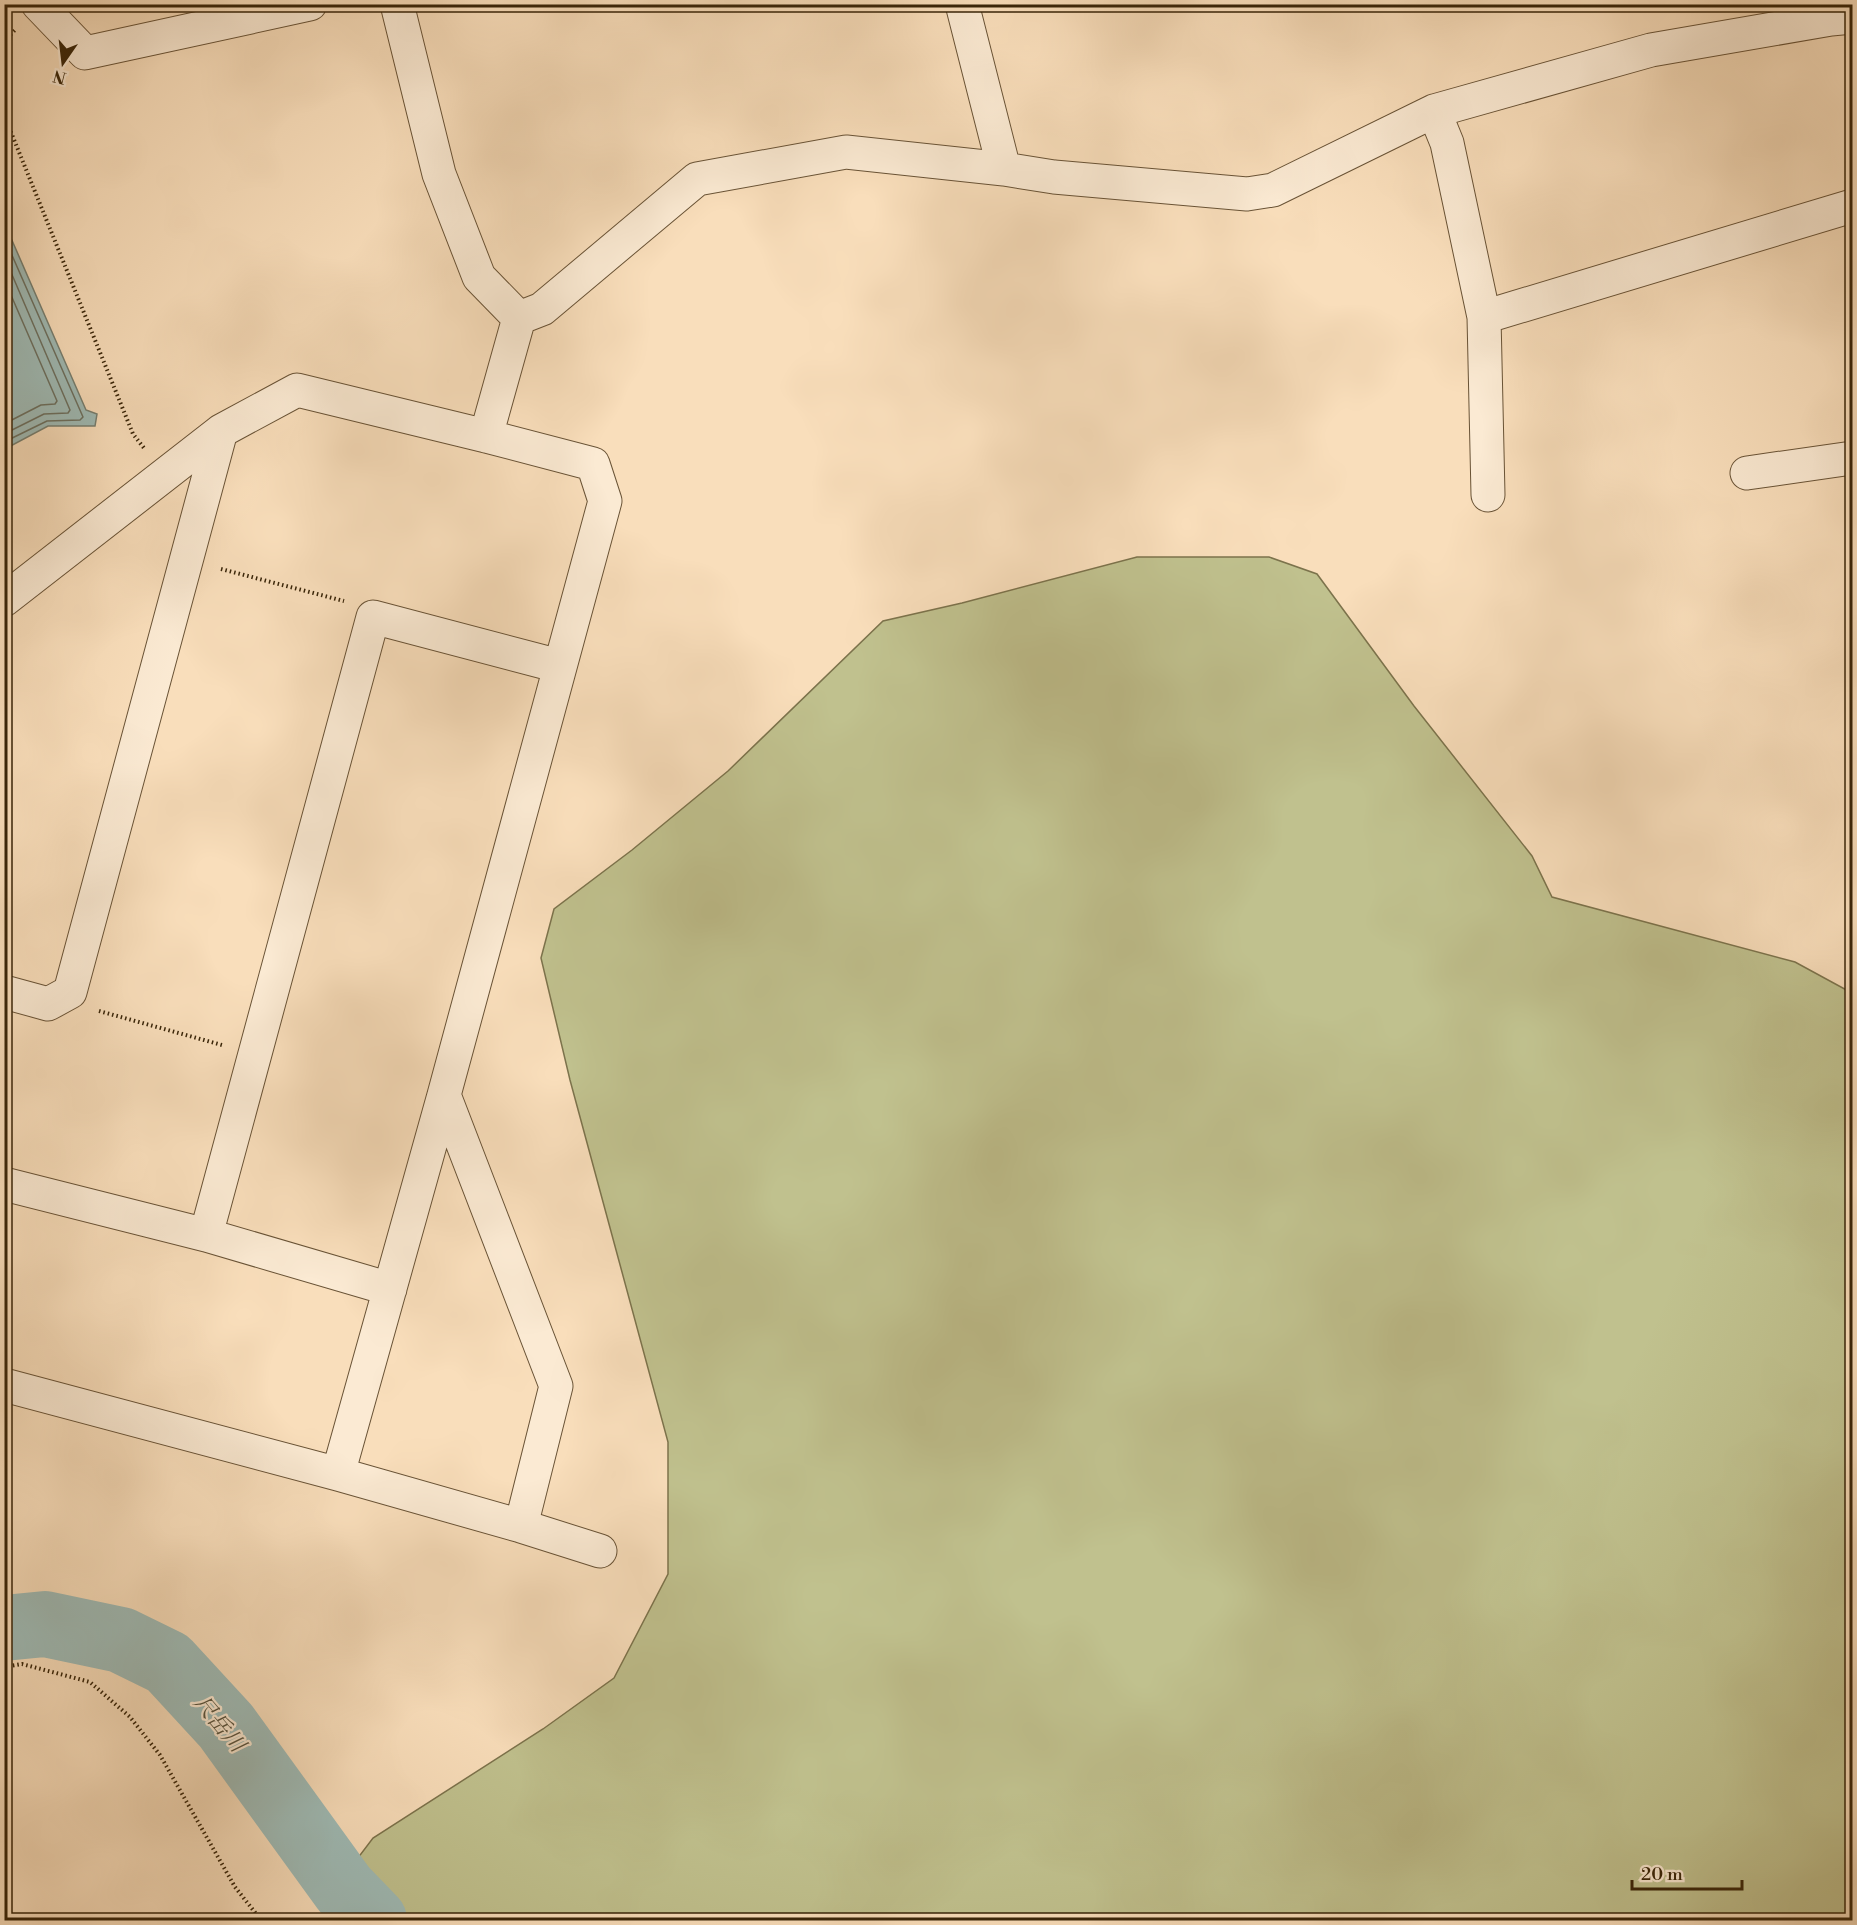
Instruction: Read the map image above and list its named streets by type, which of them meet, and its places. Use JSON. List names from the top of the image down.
{
  "water": ["尺岳川"],
  "scale_bar": "20 m",
  "north": "bottom"
}
